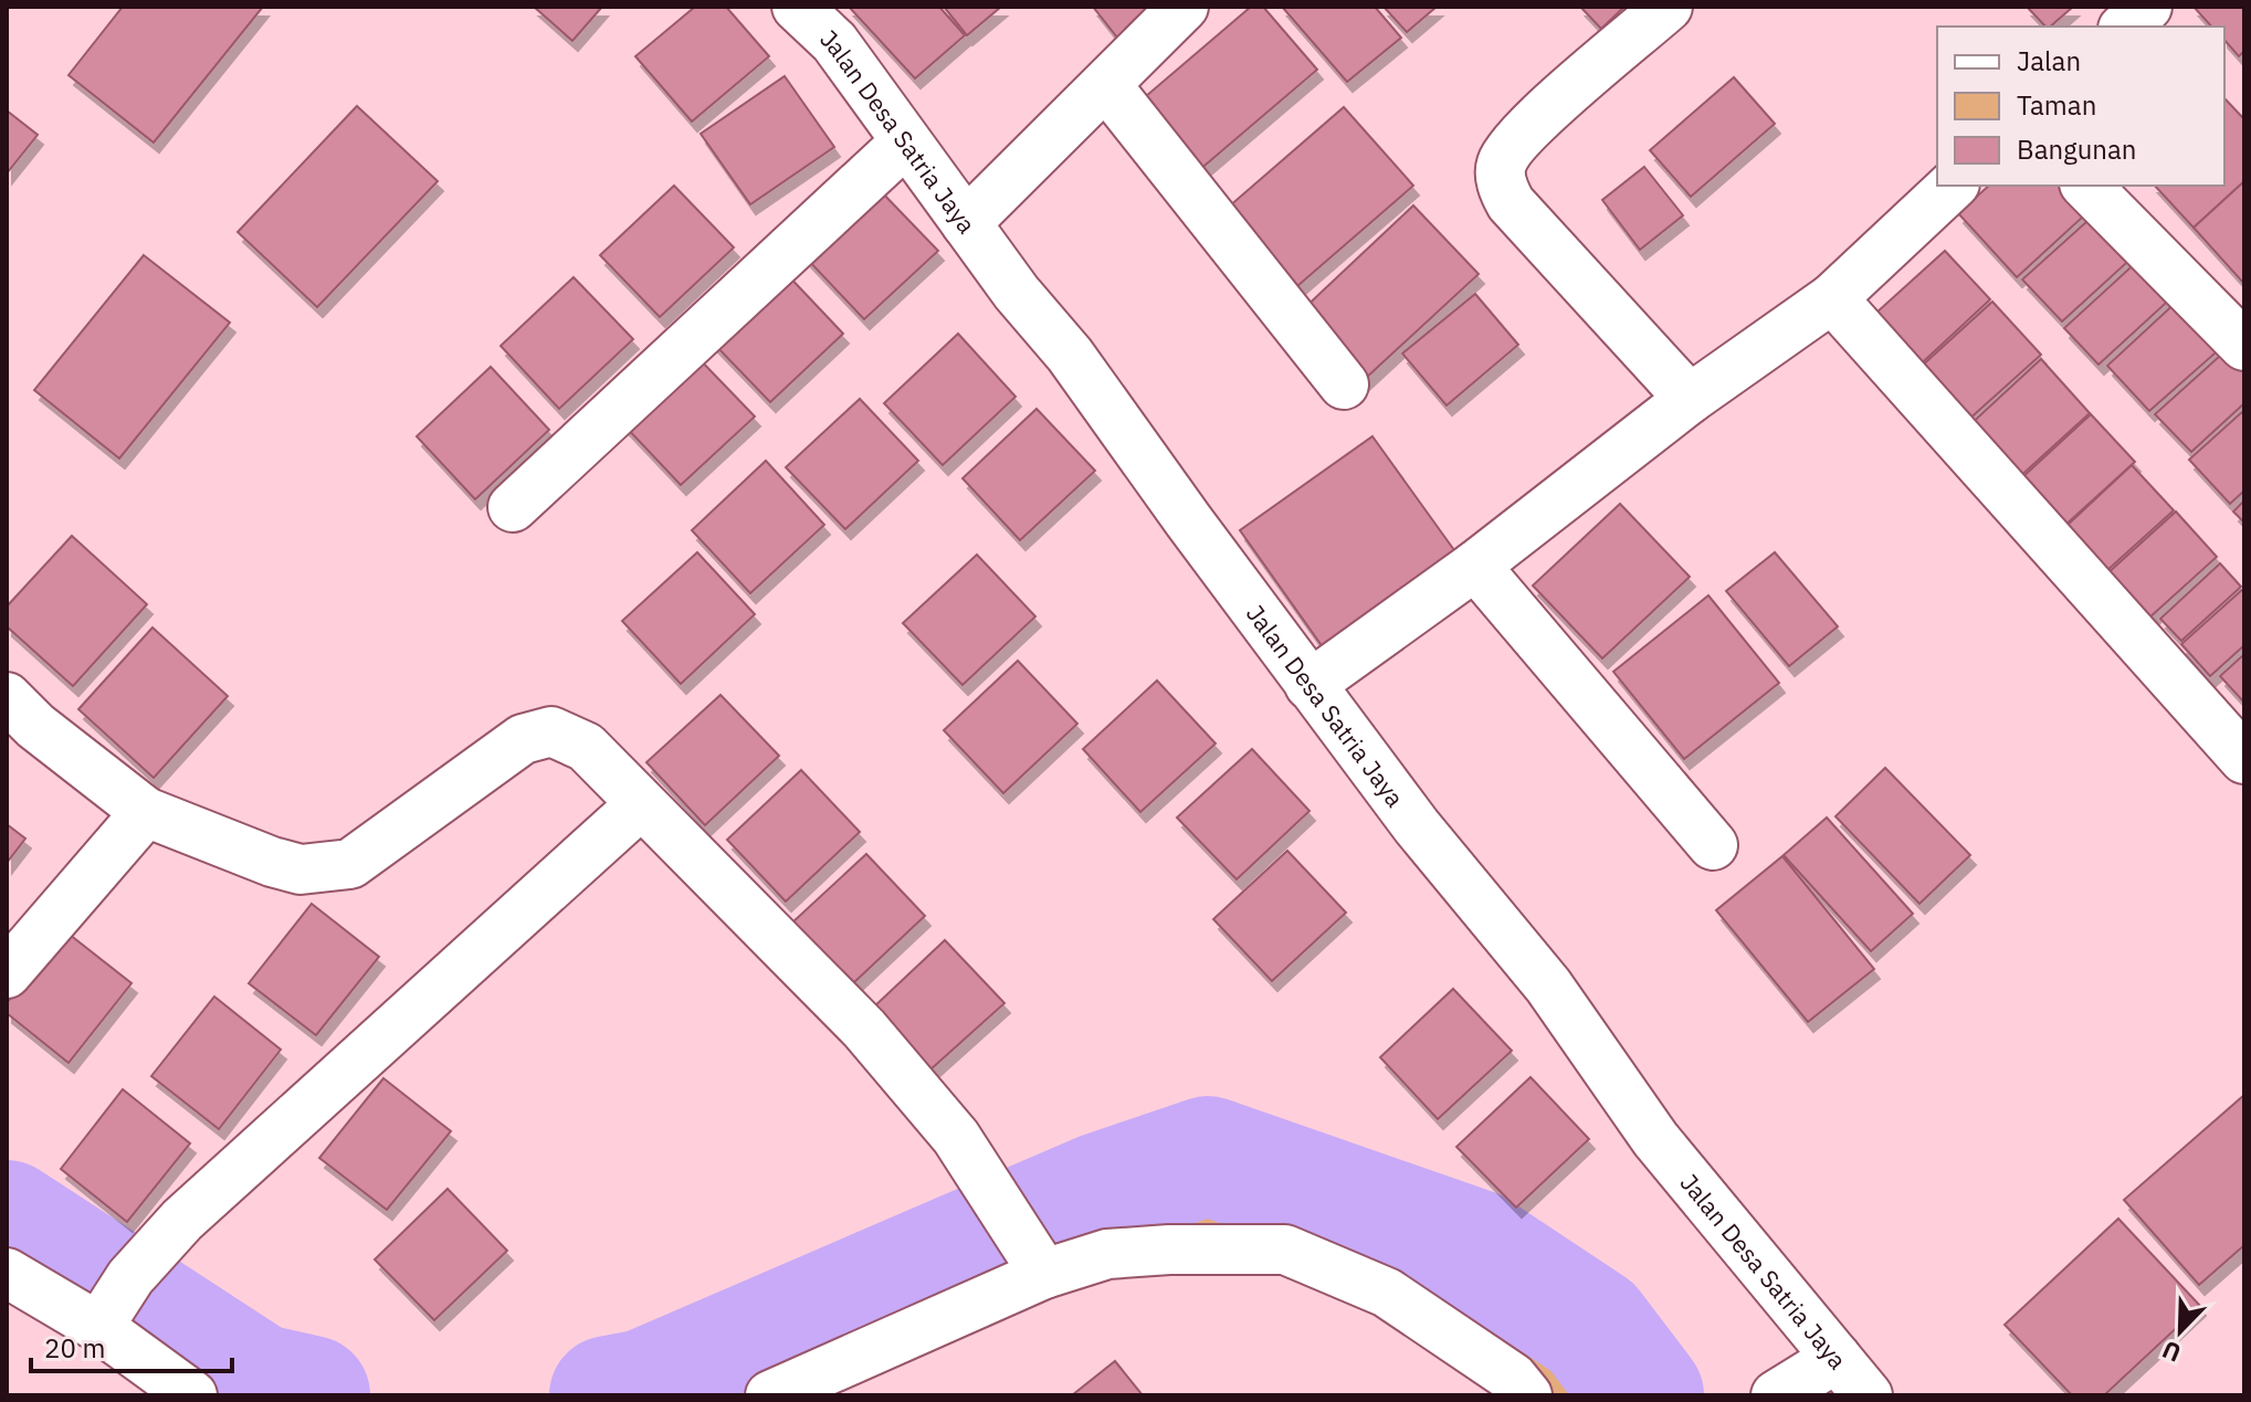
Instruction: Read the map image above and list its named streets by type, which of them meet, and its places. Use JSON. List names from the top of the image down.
{
  "streets": {
    "street": ["Jalan Desa Satria Jaya"]
  },
  "legend": ["Jalan", "Taman", "Bangunan"],
  "scale_bar": "20 m",
  "north": "bottom left"
}
